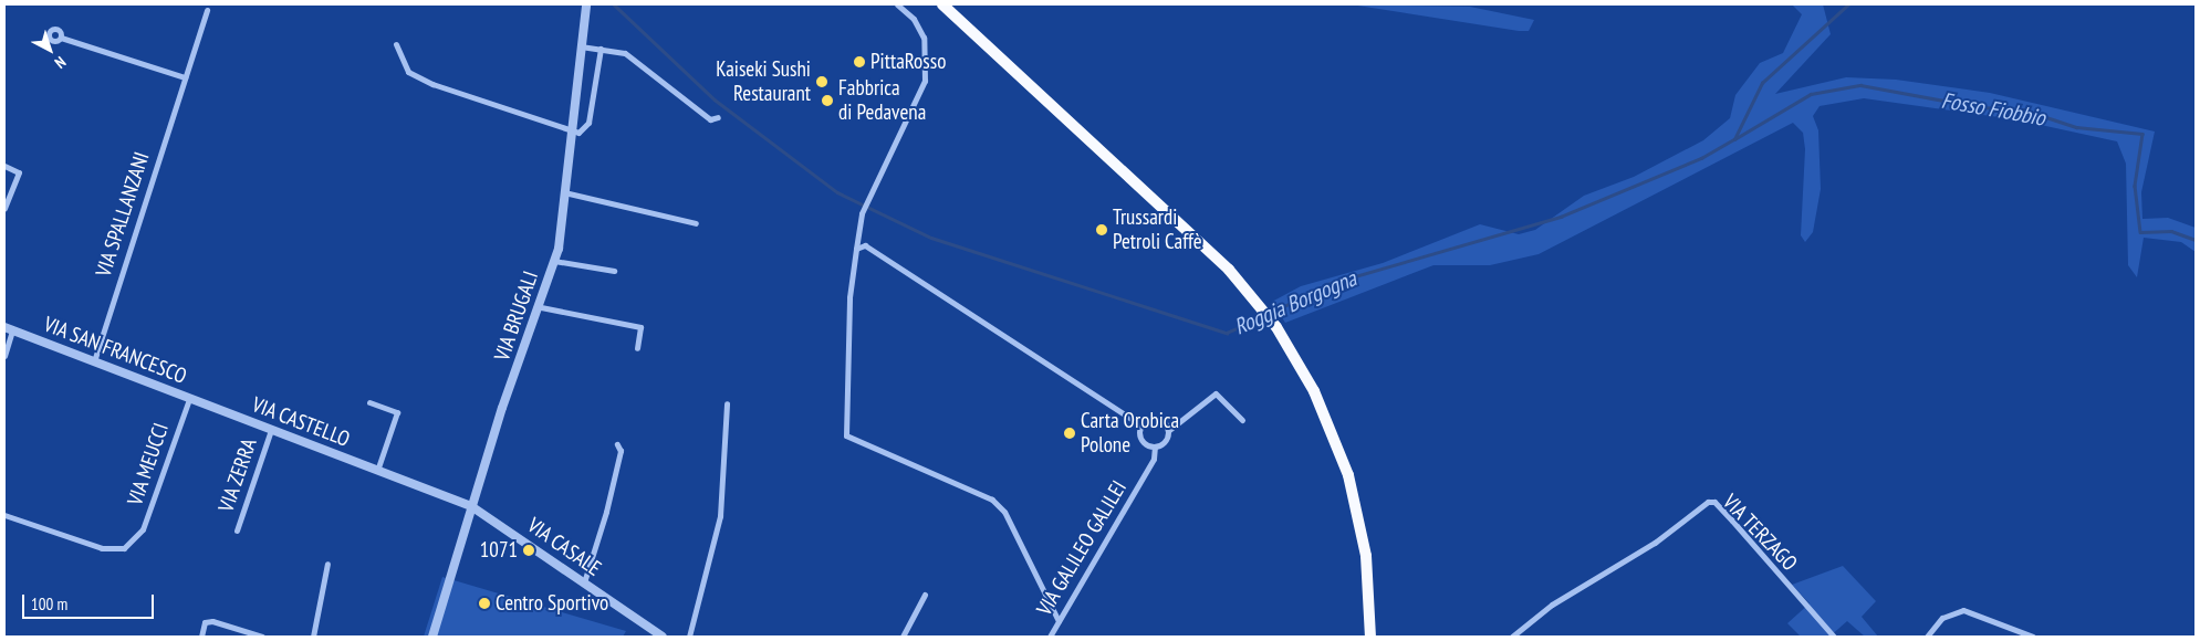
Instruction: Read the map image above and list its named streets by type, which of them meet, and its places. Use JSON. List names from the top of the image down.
{
  "streets": {
    "street": [
      "VIA SPALLANZANI",
      "VIA BRUGALI",
      "VIA SAN FRANCESCO",
      "VIA CASTELLO",
      "VIA MEUCCI",
      "VIA ZERRA",
      "VIA TERZAGO",
      "VIA CASALE",
      "VIA GALILEO GALILEI"
    ]
  },
  "crossings": [
    ["VIA SPALLANZANI", "VIA SAN FRANCESCO"],
    ["VIA BRUGALI", "VIA CASTELLO"],
    ["VIA BRUGALI", "VIA CASALE"],
    ["VIA SAN FRANCESCO", "VIA CASTELLO"],
    ["VIA SAN FRANCESCO", "VIA MEUCCI"],
    ["VIA CASTELLO", "VIA ZERRA"],
    ["VIA CASTELLO", "VIA CASALE"]
  ],
  "water": ["Fosso Fiobbio", "Roggia Borgogna"],
  "places": [
    "PittaRosso",
    "Kaiseki Sushi Restaurant",
    "Fabbrica di Pedavena",
    "Trussardi Petroli Caffè",
    "Carta Orobica Polone",
    "1071",
    "Centro Sportivo"
  ],
  "scale_bar": "100 m",
  "north": "bottom right"
}
